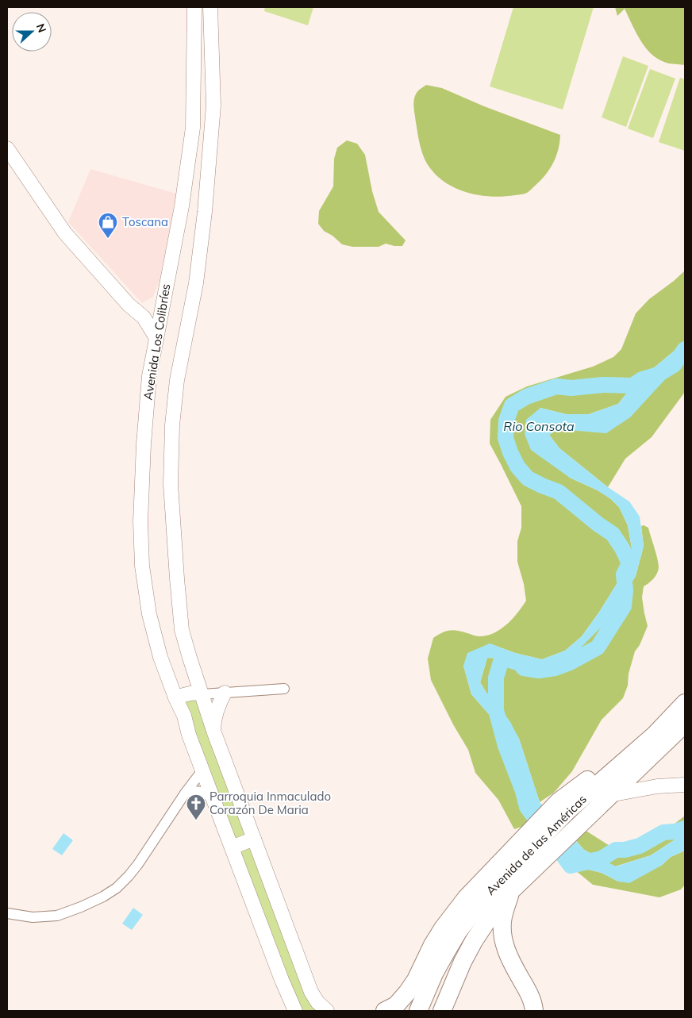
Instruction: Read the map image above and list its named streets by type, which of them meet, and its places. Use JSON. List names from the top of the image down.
{
  "streets": {
    "highway": ["Avenida de las Américas"],
    "main road": ["Avenida Los Colibríes"]
  },
  "water": ["Rio Consota"],
  "places": {
    "shop": ["Toscana"],
    "church": ["Parroquia Inmaculado Corazón De Maria"]
  },
  "north": "right"
}
